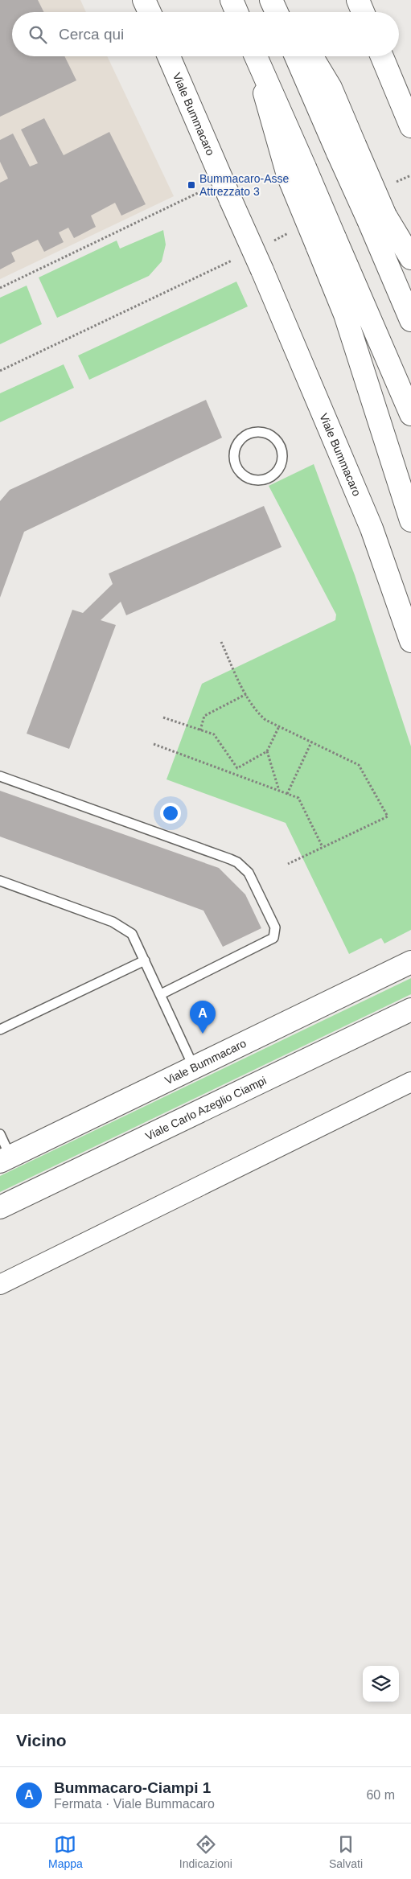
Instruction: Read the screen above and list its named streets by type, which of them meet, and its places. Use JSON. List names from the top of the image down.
{
  "streets": {
    "main road": ["Viale Bummacaro", "Viale Carlo Azeglio Ciampi"]
  },
  "places": {
    "transit": ["Bummacaro-Asse Attrezzato 3"]
  },
  "page": {
    "search": "Cerca qui",
    "pins": "A",
    "heading": "Vicino",
    "list": [
      {
        "mark": "A",
        "name": "Bummacaro-Ciampi 1",
        "note": "Fermata · Viale Bummacaro",
        "value": "60 m"
      }
    ],
    "nav": ["Mappa", "Indicazioni", "Salvati"]
  }
}
